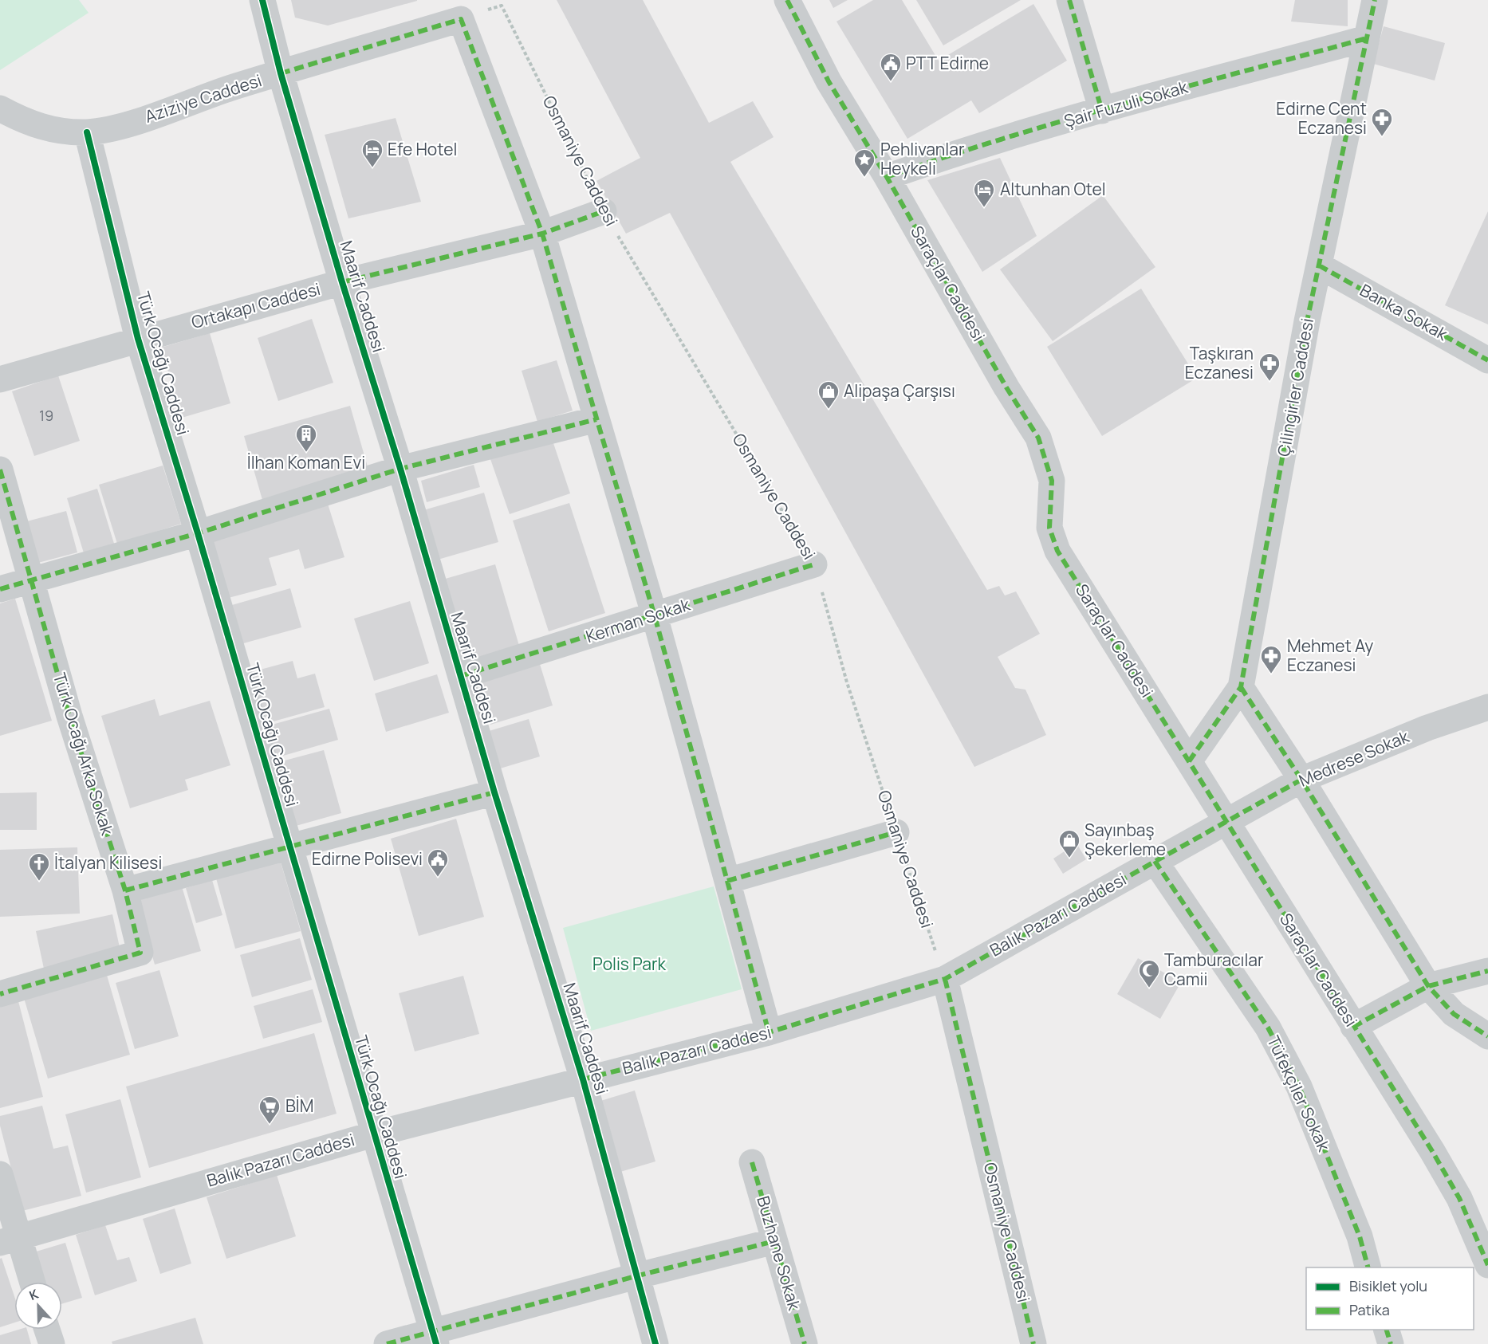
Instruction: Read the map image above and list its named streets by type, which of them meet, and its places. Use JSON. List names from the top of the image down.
{
  "streets": {
    "street": [
      "Aziziye Caddesi",
      "Şair Fuzuli Sokak",
      "Osmaniye Caddesi",
      "Saraçlar Caddesi",
      "Maarif Caddesi",
      "Ortakapı Caddesi",
      "Banka Sokak",
      "Türk Ocağı Caddesi",
      "Çilingirler Caddesi",
      "Kerman Sokak",
      "Türk Ocağı Arka Sokak",
      "Medrese Sokak",
      "Balık Pazarı Caddesi",
      "Tüfekçiler Sokak",
      "Buzhane Sokak"
    ]
  },
  "crossings": [
    ["Aziziye Caddesi", "Osmaniye Caddesi"],
    ["Aziziye Caddesi", "Maarif Caddesi"],
    ["Aziziye Caddesi", "Türk Ocağı Caddesi"],
    ["Şair Fuzuli Sokak", "Saraçlar Caddesi"],
    ["Şair Fuzuli Sokak", "Çilingirler Caddesi"],
    ["Osmaniye Caddesi", "Ortakapı Caddesi"],
    ["Osmaniye Caddesi", "Kerman Sokak"],
    ["Osmaniye Caddesi", "Balık Pazarı Caddesi"],
    ["Saraçlar Caddesi", "Çilingirler Caddesi"],
    ["Saraçlar Caddesi", "Medrese Sokak"],
    ["Saraçlar Caddesi", "Balık Pazarı Caddesi"],
    ["Maarif Caddesi", "Ortakapı Caddesi"],
    ["Maarif Caddesi", "Kerman Sokak"],
    ["Maarif Caddesi", "Balık Pazarı Caddesi"],
    ["Ortakapı Caddesi", "Türk Ocağı Caddesi"],
    ["Banka Sokak", "Çilingirler Caddesi"],
    ["Türk Ocağı Caddesi", "Balık Pazarı Caddesi"],
    ["Medrese Sokak", "Balık Pazarı Caddesi"],
    ["Balık Pazarı Caddesi", "Tüfekçiler Sokak"]
  ],
  "parks": ["Polis Park"],
  "places": {
    "public building": ["PTT Edirne", "Edirne Polisevi"],
    "pharmacy": ["Edirne Cent Eczanesi", "Taşkıran Eczanesi", "Mehmet Ay Eczanesi"],
    "hotel": ["Efe Hotel", "Altunhan Otel"],
    "place": ["Pehlivanlar Heykeli"],
    "shop": ["Alipaşa Çarşısı", "Sayınbaş Şekerleme"],
    "building": ["İlhan Koman Evi"],
    "church": ["İtalyan Kilisesi"],
    "mosque": ["Tamburacılar Camii"],
    "supermarket": ["BİM"]
  },
  "house_numbers": ["19"],
  "legend": ["Bisiklet yolu", "Patika"],
  "north": "top"
}
